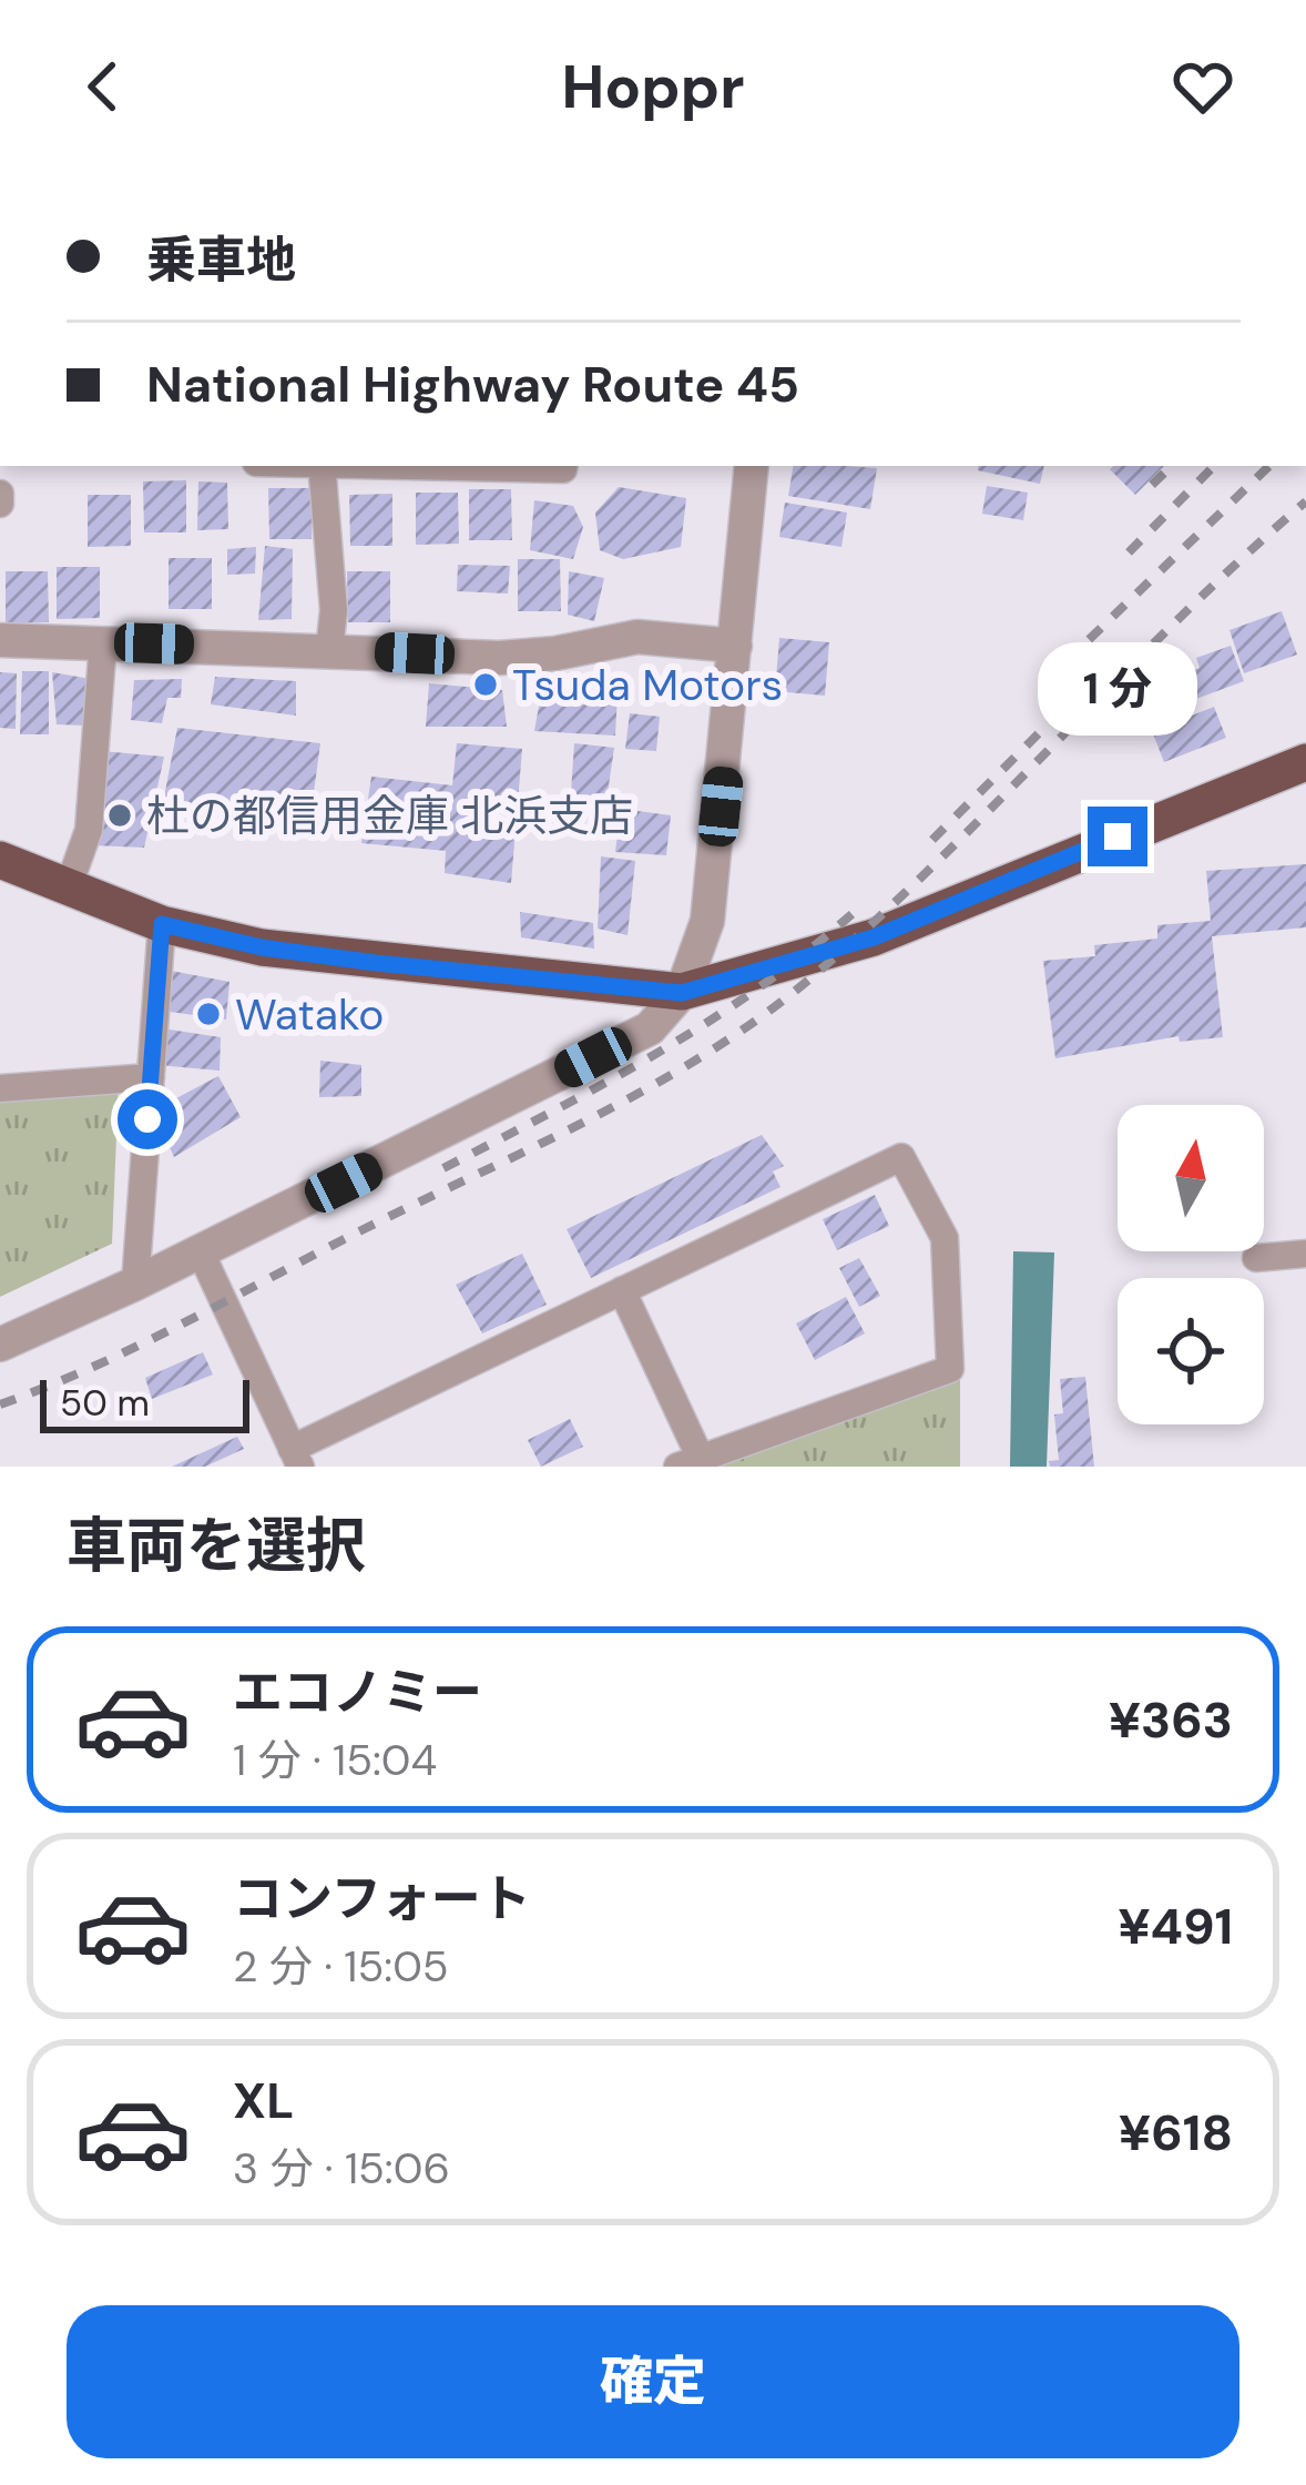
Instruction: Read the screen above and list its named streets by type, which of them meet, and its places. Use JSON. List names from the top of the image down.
{
  "places": ["Tsuda Motors", "杜の都信用金庫 北浜支店", "Watako"],
  "scale_bar": "50 m",
  "north": "top",
  "page": {
    "header": "Hoppr",
    "banner": ["乗車地", "National Highway Route 45"],
    "bubble": "1 分",
    "scale": "50 m",
    "heading": "車両を選択",
    "list": [
      {
        "name": "エコノミー",
        "note": "1 分 · 15:04",
        "value": "¥363"
      },
      {
        "name": "コンフォート",
        "note": "2 分 · 15:05",
        "value": "¥491"
      },
      {
        "name": "XL",
        "note": "3 分 · 15:06",
        "value": "¥618"
      }
    ],
    "buttons": "確定"
  }
}
